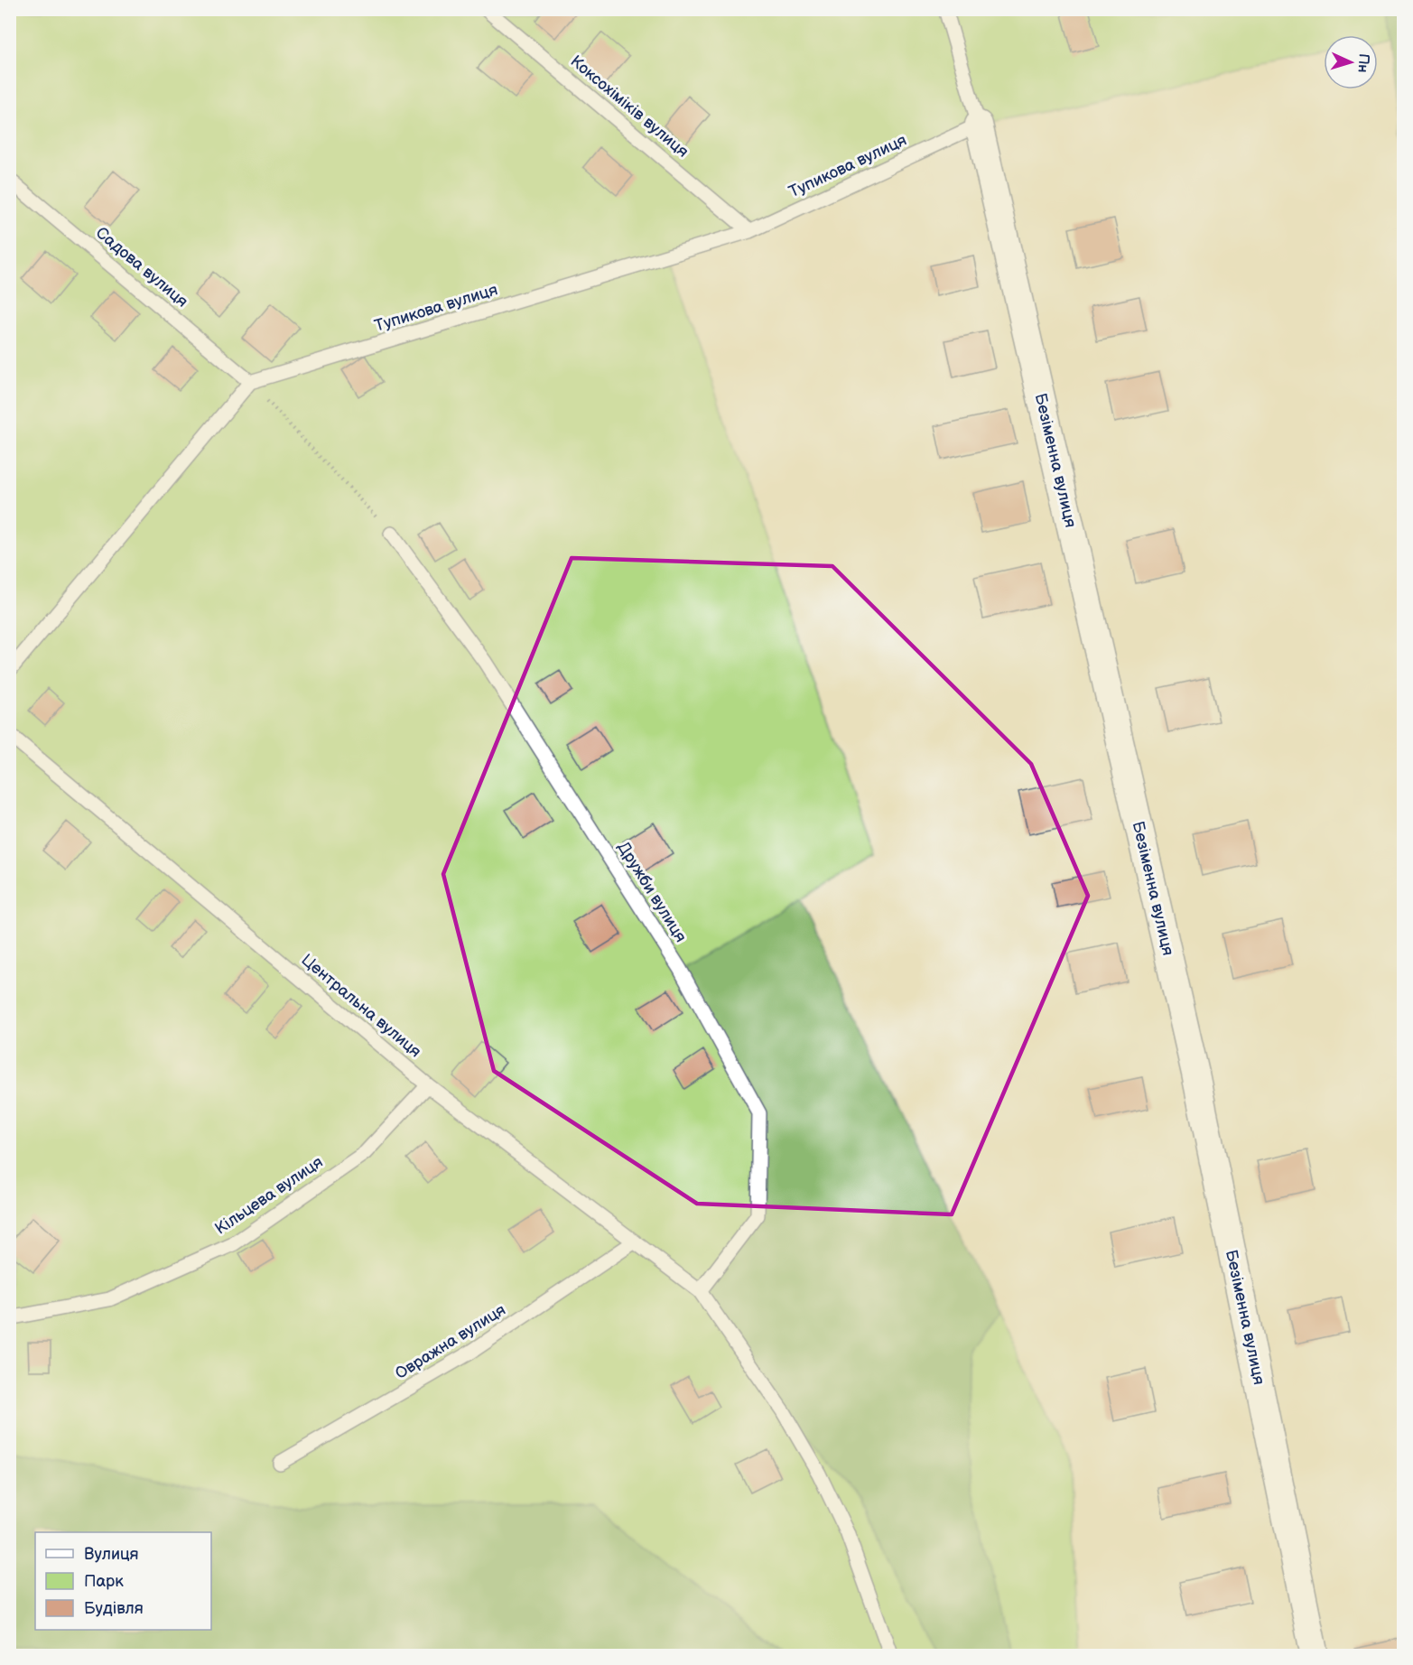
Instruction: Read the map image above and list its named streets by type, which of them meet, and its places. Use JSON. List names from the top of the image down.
{
  "streets": {
    "street": ["Безіменна вулиця"],
    "lane": [
      "Коксохіміків вулиця",
      "Тупикова вулиця",
      "Садова вулиця",
      "Дружби вулиця",
      "Центральна вулиця",
      "Кільцева вулиця",
      "Овражна вулиця"
    ]
  },
  "crossings": [
    ["Коксохіміків вулиця", "Тупикова вулиця"],
    ["Тупикова вулиця", "Садова вулиця"],
    ["Тупикова вулиця", "Безіменна вулиця"],
    ["Дружби вулиця", "Центральна вулиця"],
    ["Центральна вулиця", "Кільцева вулиця"],
    ["Центральна вулиця", "Овражна вулиця"]
  ],
  "legend": ["Вулиця", "Парк", "Будівля"],
  "north": "right"
}
